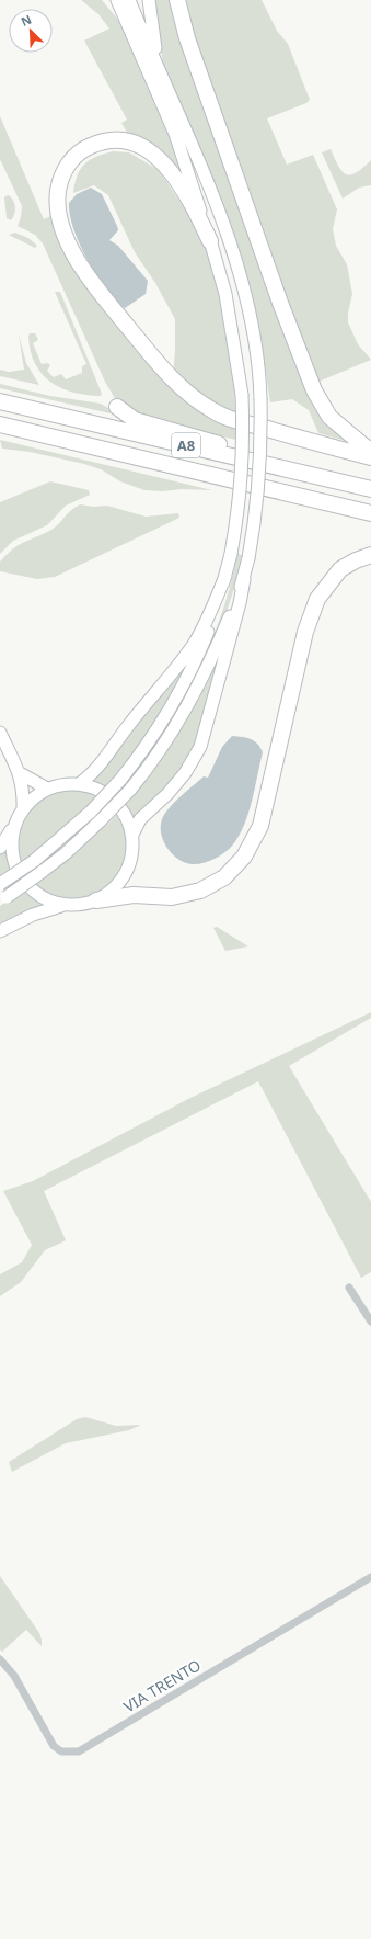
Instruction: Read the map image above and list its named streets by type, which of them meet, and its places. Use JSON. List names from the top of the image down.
{
  "streets": {
    "highway": ["A8"],
    "street": ["VIA TRENTO"]
  },
  "north": "top left"
}
